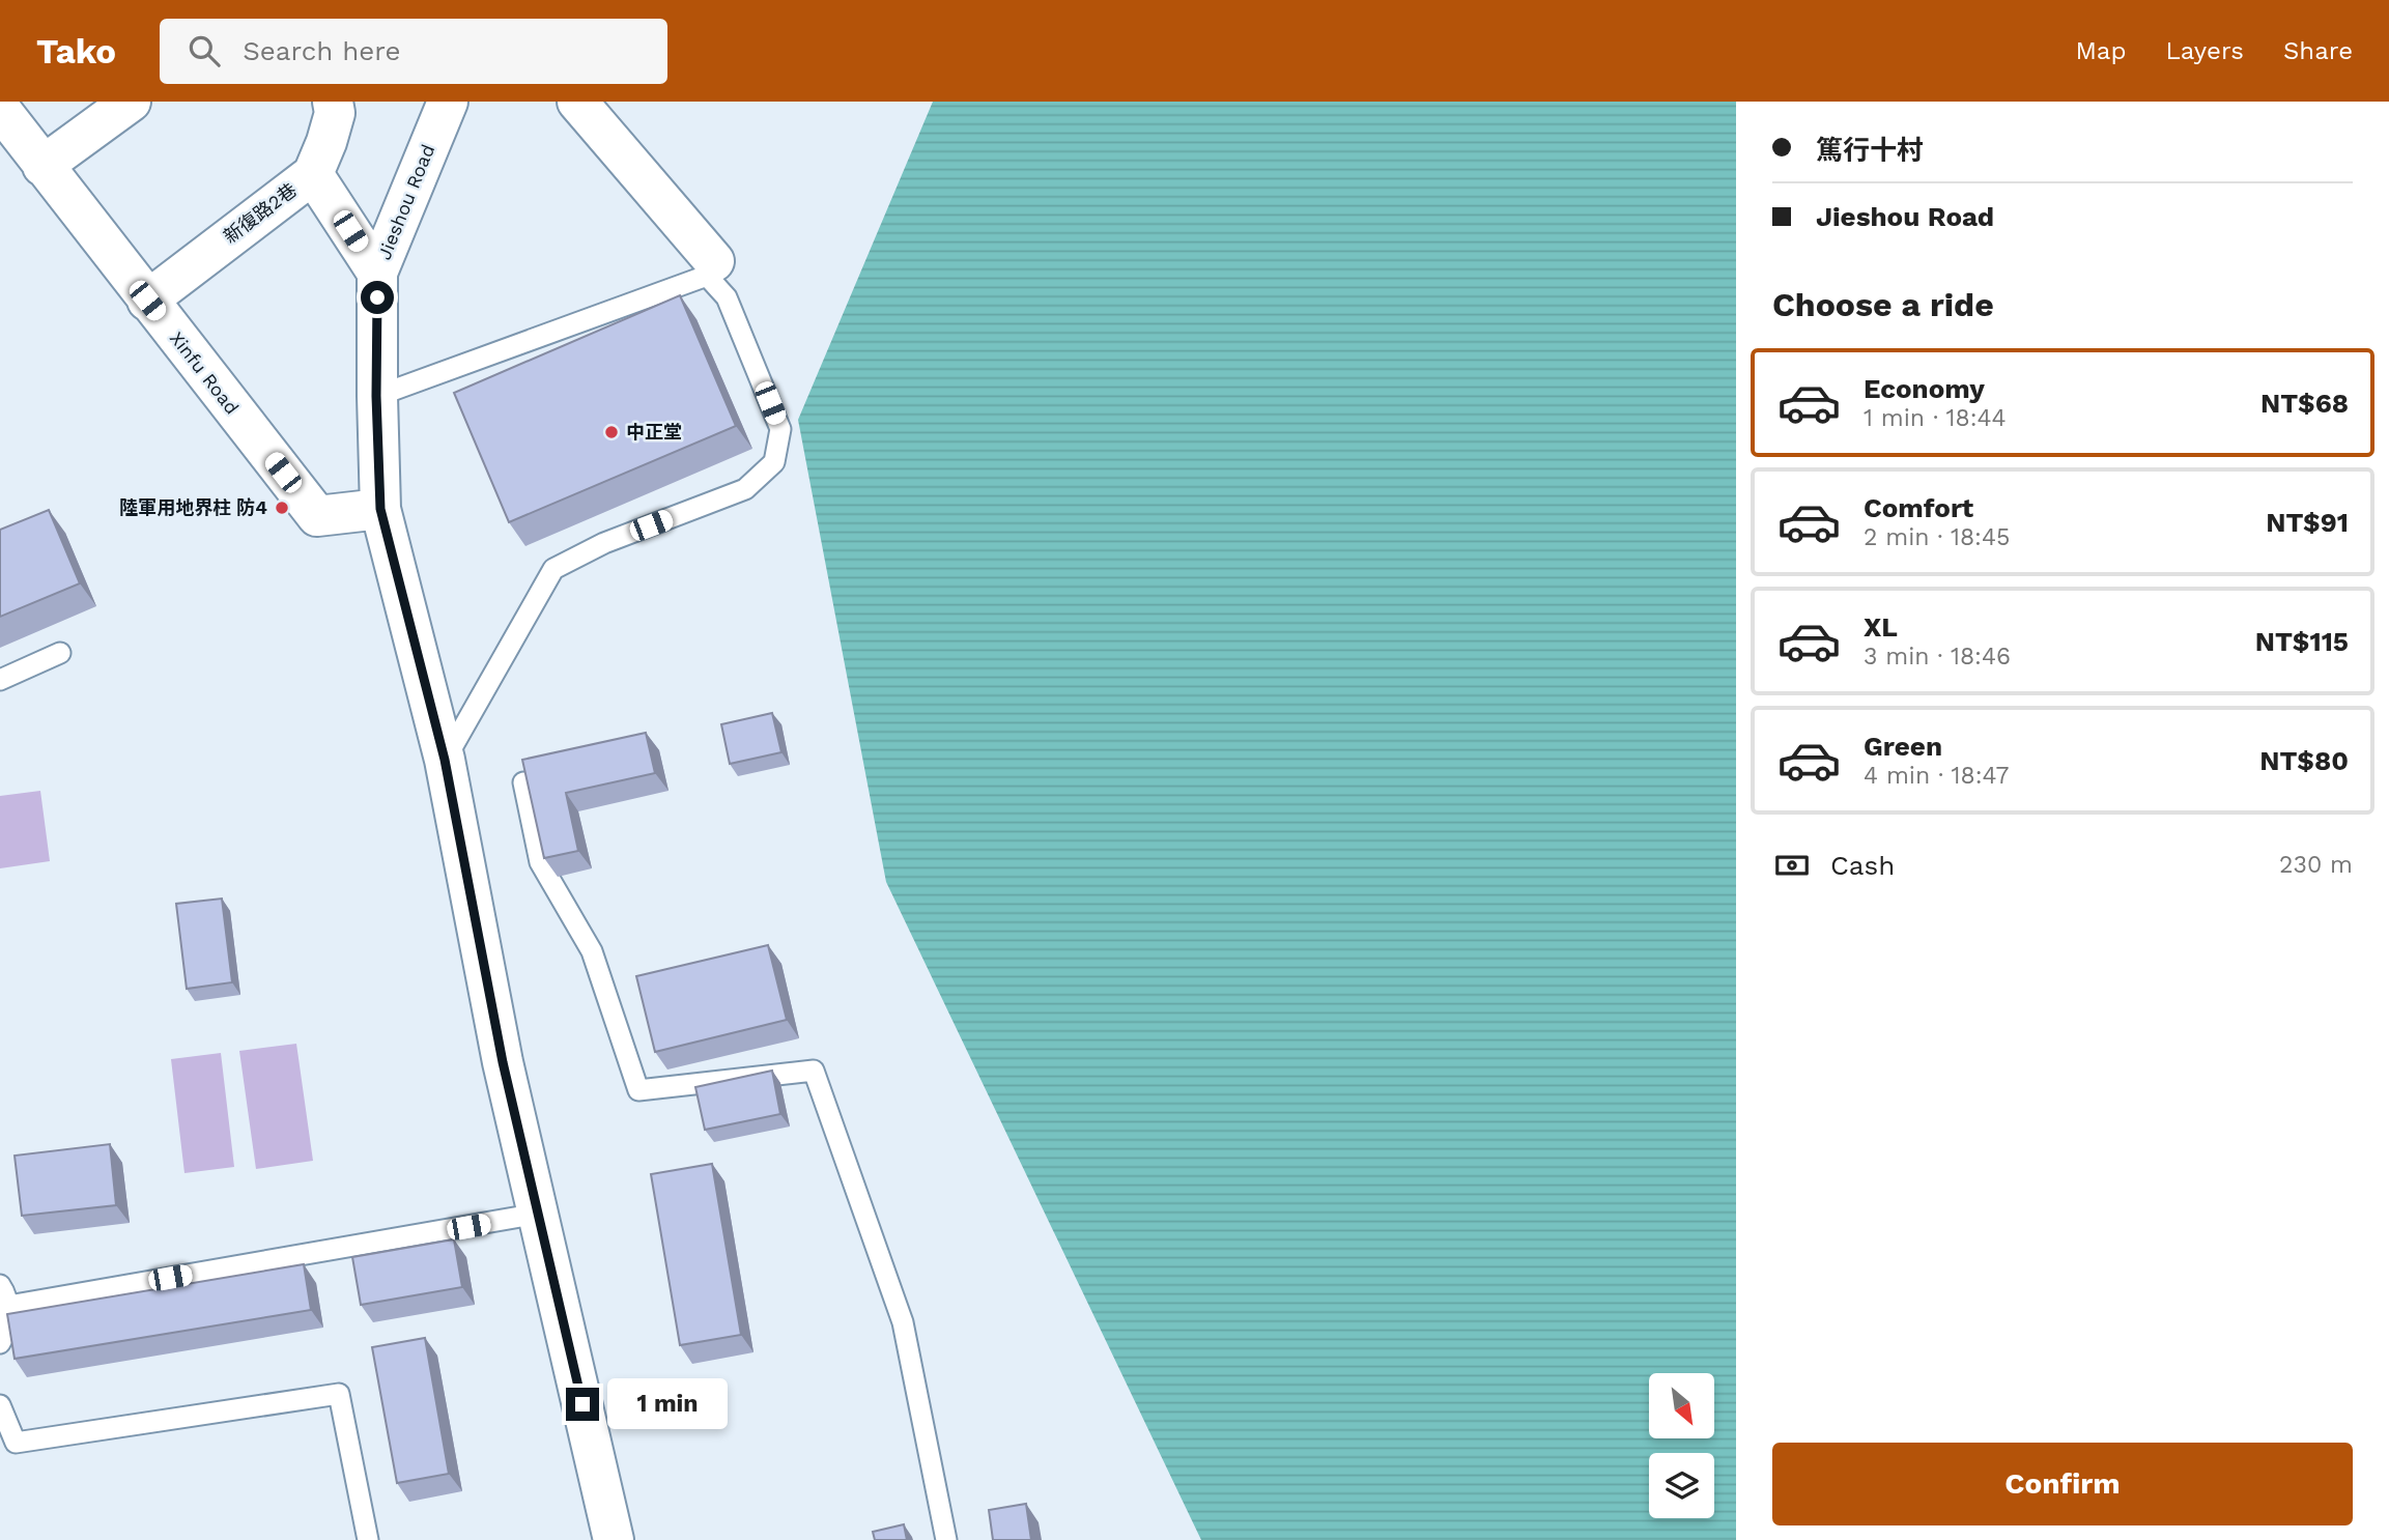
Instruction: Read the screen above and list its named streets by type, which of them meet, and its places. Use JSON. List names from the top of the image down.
{
  "streets": {
    "street": ["Jieshou Road", "新復路2巷", "Xinfu Road"]
  },
  "crossings": [
    ["Jieshou Road", "Xinfu Road"],
    ["新復路2巷", "Xinfu Road"]
  ],
  "places": ["中正堂", "陸軍用地界柱 防4"],
  "north": "bottom right",
  "page": {
    "header": "Tako",
    "search": "Search here",
    "nav": ["Map", "Layers", "Share"],
    "banner": ["篤行十村", "Jieshou Road"],
    "heading": "Choose a ride",
    "list": [
      {
        "name": "Economy",
        "note": "1 min · 18:44",
        "value": "NT$68"
      },
      {
        "name": "Comfort",
        "note": "2 min · 18:45",
        "value": "NT$91"
      },
      {
        "name": "XL",
        "note": "3 min · 18:46",
        "value": "NT$115"
      },
      {
        "name": "Green",
        "note": "4 min · 18:47",
        "value": "NT$80"
      }
    ],
    "pay": ["Cash", "230 m"],
    "bubble": "1 min",
    "buttons": "Confirm"
  }
}
